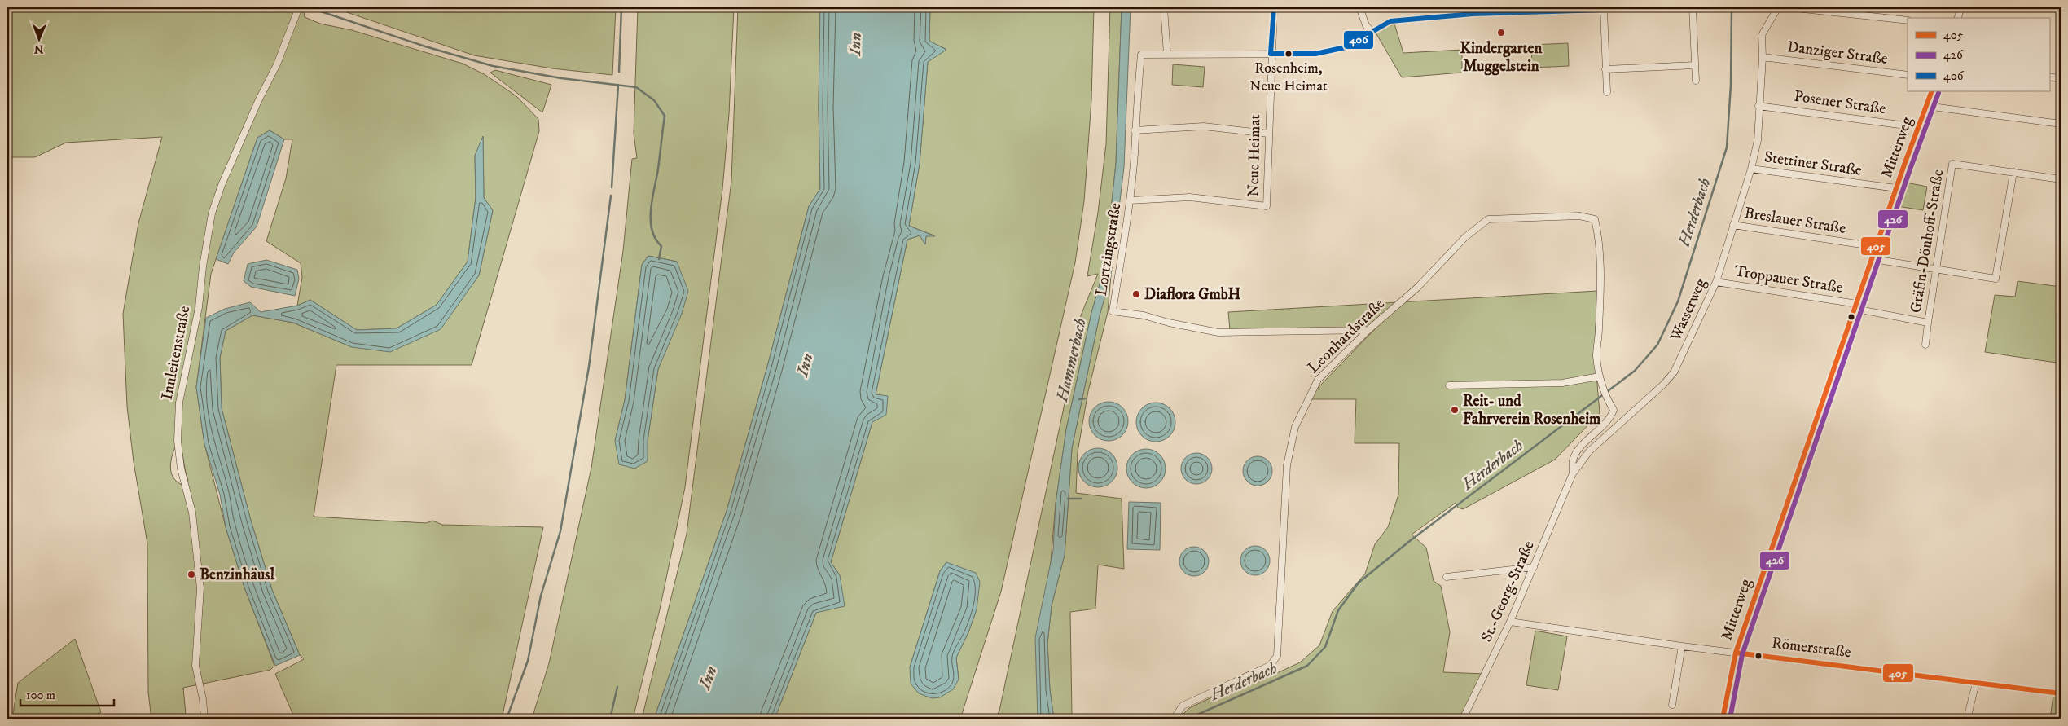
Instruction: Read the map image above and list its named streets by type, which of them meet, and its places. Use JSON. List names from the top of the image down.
{
  "streets": {
    "street": [
      "Danziger Straße",
      "Posener Straße",
      "Mitterweg",
      "Neue Heimat",
      "Stettiner Straße",
      "Breslauer Straße",
      "Gräfin-Dönhoff-Straße",
      "Lortzingstraße",
      "Troppauer Straße",
      "Wasserweg",
      "Leonhardstraße",
      "Innleitenstraße",
      "St.-Georg-Straße",
      "Römerstraße"
    ]
  },
  "crossings": [
    ["Danziger Straße", "Wasserweg"],
    ["Posener Straße", "Mitterweg"],
    ["Posener Straße", "Wasserweg"],
    ["Mitterweg", "Stettiner Straße"],
    ["Mitterweg", "Breslauer Straße"],
    ["Mitterweg", "Gräfin-Dönhoff-Straße"],
    ["Mitterweg", "Troppauer Straße"],
    ["Mitterweg", "Römerstraße"],
    ["Neue Heimat", "Lortzingstraße"],
    ["Stettiner Straße", "Wasserweg"],
    ["Breslauer Straße", "Wasserweg"],
    ["Gräfin-Dönhoff-Straße", "Troppauer Straße"],
    ["Lortzingstraße", "Leonhardstraße"],
    ["Troppauer Straße", "Wasserweg"],
    ["Wasserweg", "St.-Georg-Straße"],
    ["St.-Georg-Straße", "Römerstraße"]
  ],
  "water": ["Inn", "Herderbach", "Hammerbach"],
  "places": [
    "Kindergarten Muggelstein",
    "Rosenheim, Neue Heimat",
    "Diaflora GmbH",
    "Reit- und Fahrverein Rosenheim",
    "Benzinhäusl"
  ],
  "lines": ["transit line 406", "transit line 405", "transit line 426"],
  "legend": ["405", "426", "406"],
  "scale_bar": "100 m",
  "north": "bottom"
}
